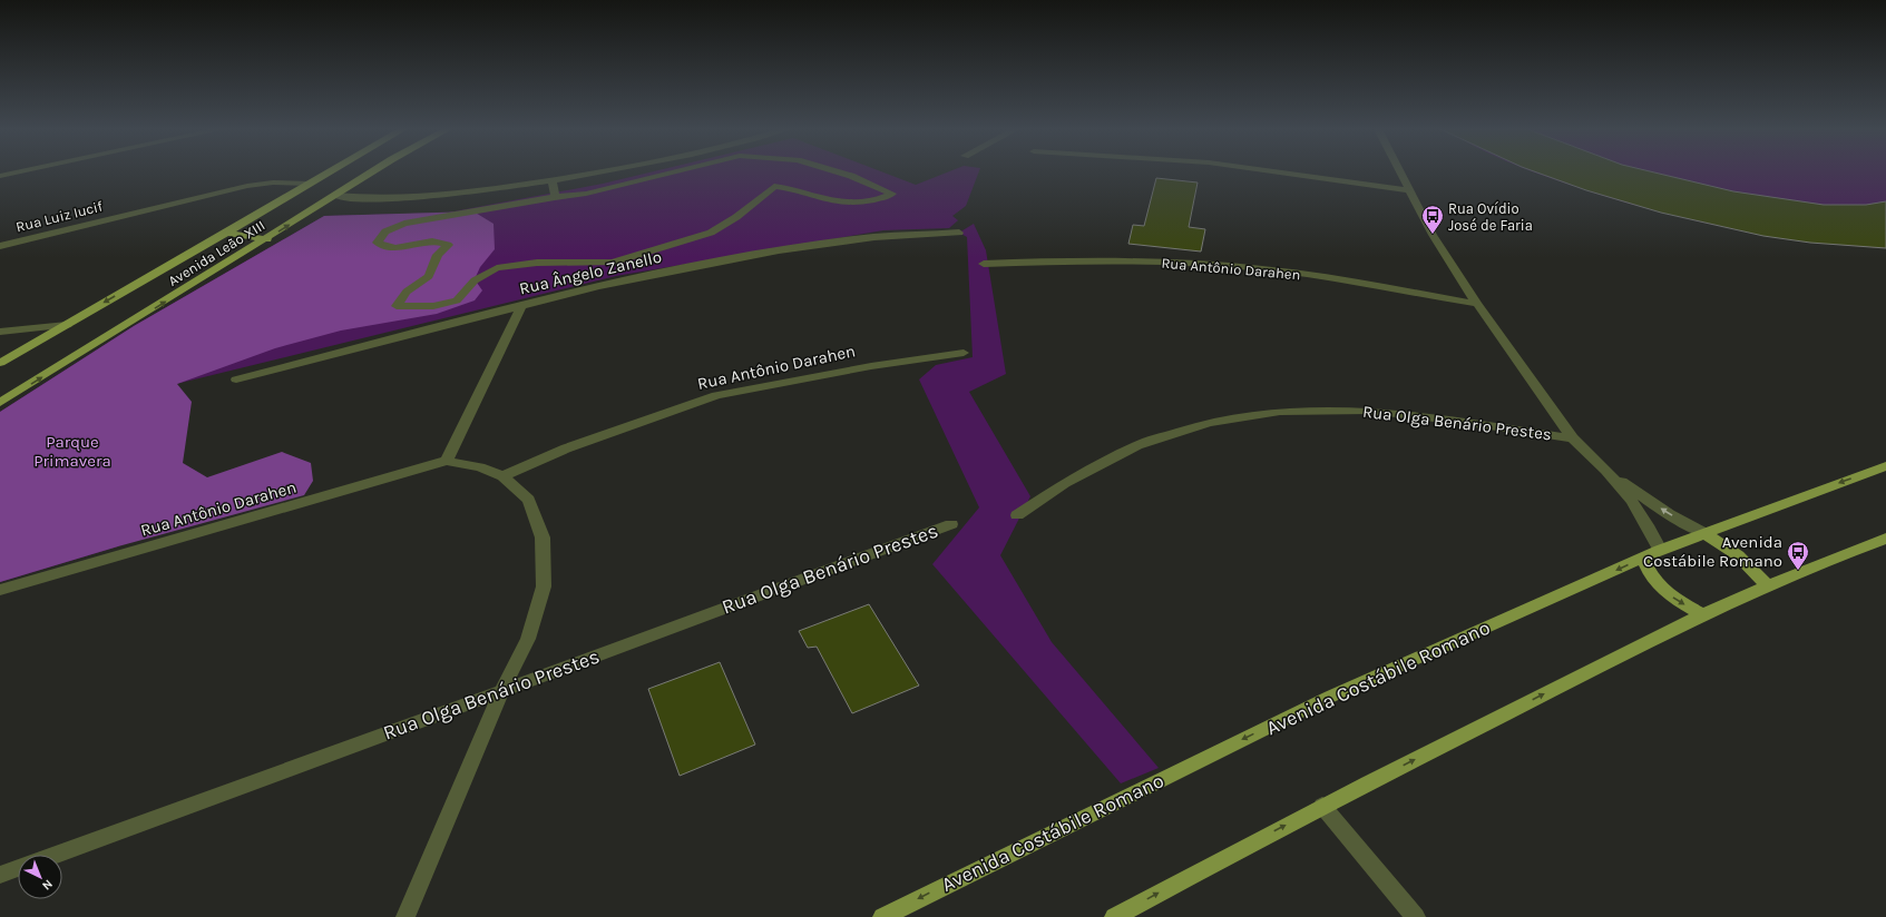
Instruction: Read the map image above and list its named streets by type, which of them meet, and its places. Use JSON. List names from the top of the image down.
{
  "streets": {
    "main road": ["Avenida Leão XIII", "Avenida Costábile Romano"],
    "street": [
      "Rua Luiz Iucif",
      "Rua Antônio Darahen",
      "Rua Ângelo Zanello",
      "Rua Olga Benário Prestes"
    ]
  },
  "crossings": [
    ["Rua Luiz Iucif", "Avenida Leão XIII"]
  ],
  "parks": ["Parque Primavera"],
  "places": {
    "bus stop": ["Rua Ovídio José de Faria", "Avenida Costábile Romano"]
  },
  "north": "bottom right"
}
